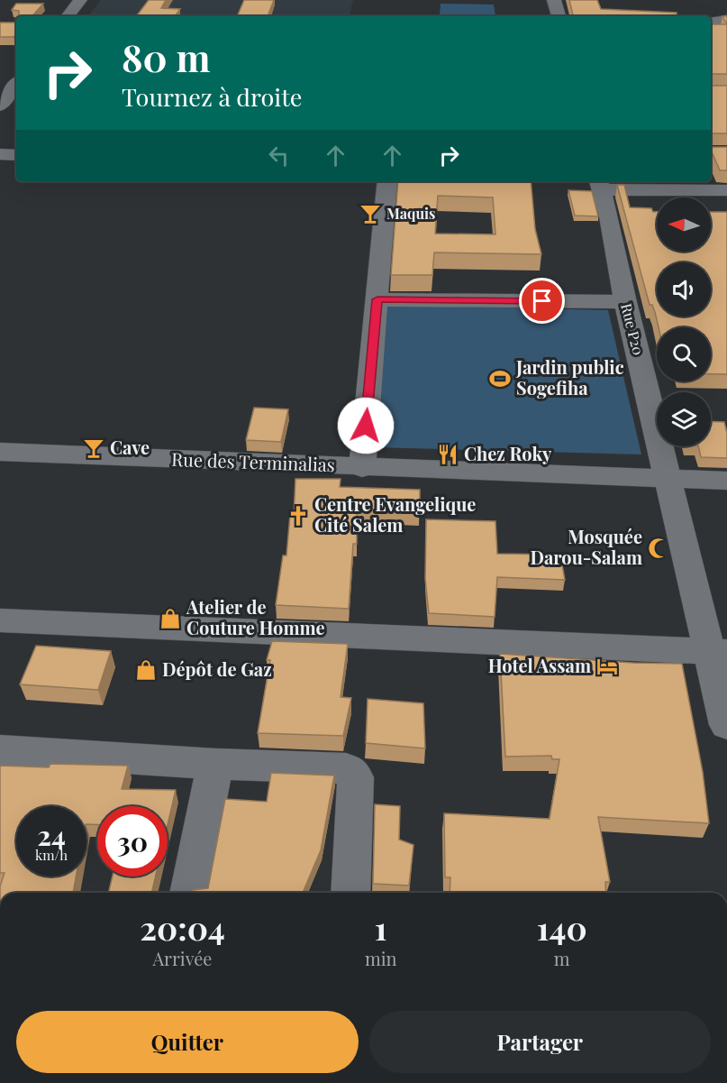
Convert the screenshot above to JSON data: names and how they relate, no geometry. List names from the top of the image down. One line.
{"streets":{"street":["Rue P20","Rue des Terminalias"]},"crossings":[["Rue P20","Rue des Terminalias"]],"places":{"bar":["Maquis","Cave"],"sports":["Jardin public Sogefiha"],"restaurant":["Chez Roky"],"church":["Centre Evangelique Cité Salem"],"mosque":["Mosquée Darou-Salam"],"shop":["Atelier de Couture Homme","Dépôt de Gaz"],"hotel":["Hotel Assam"]},"north":"left","page":{"turn":["80 m","Tournez à droite"],"speed":"24 km/h","limit":"30","eta":["20:04","Arrivée","1","min","140","m"],"buttons":["Quitter","Partager"]}}
